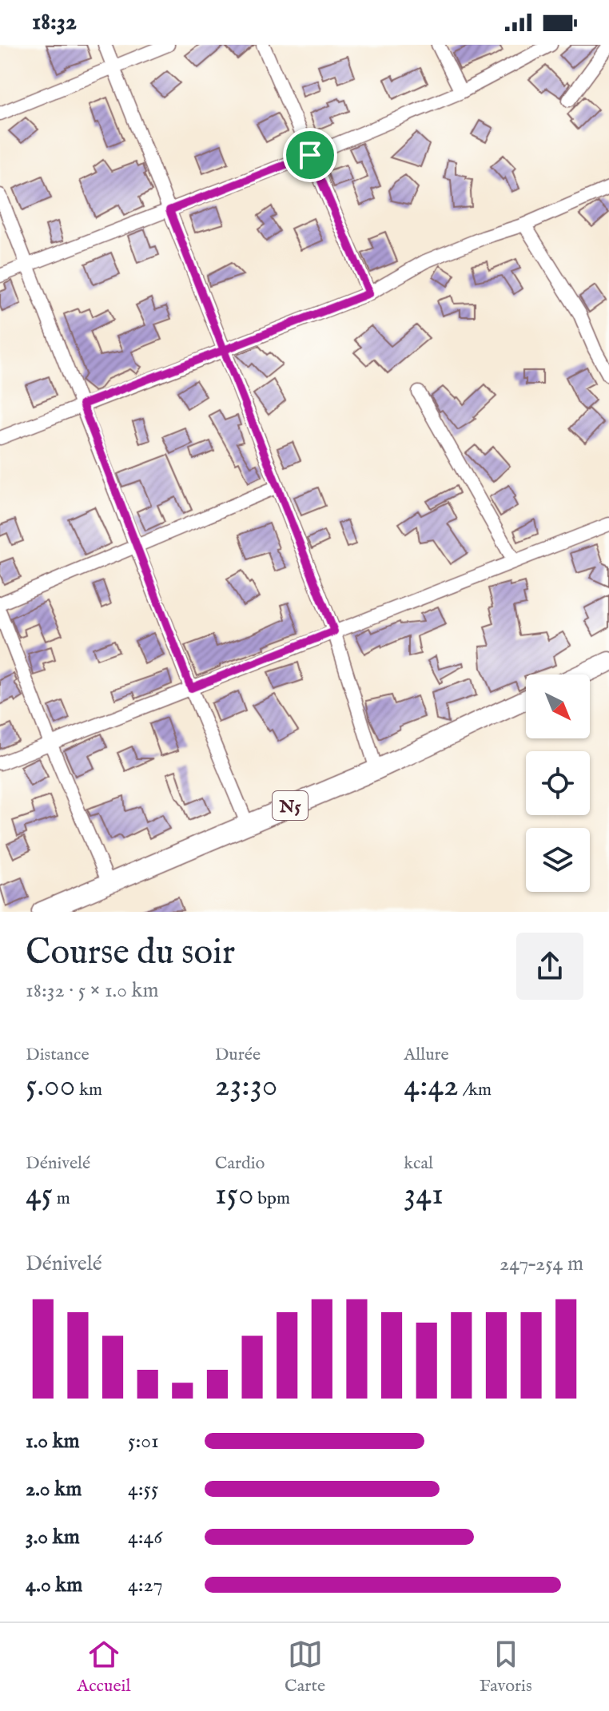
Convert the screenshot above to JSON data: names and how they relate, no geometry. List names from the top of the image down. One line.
{"streets":{"highway":["N5"]},"north":"bottom right","page":{"status":"18:32","heading":["Course du soir","18:32 · 5 × 1.0 km"],"stats":[["Distance","5.00 km"],["Durée","23:30"],["Allure","4:42 /km"],["Dénivelé","45 m"],["Cardio","150 bpm"],["kcal","341"]],"chart":["Dénivelé","247–254 m"],"list":[{"name":"1.0 km","note":"5:01"},{"name":"2.0 km","note":"4:55"},{"name":"3.0 km","note":"4:46"},{"name":"4.0 km","note":"4:27"}],"tabs":["Accueil","Carte","Favoris"]}}
